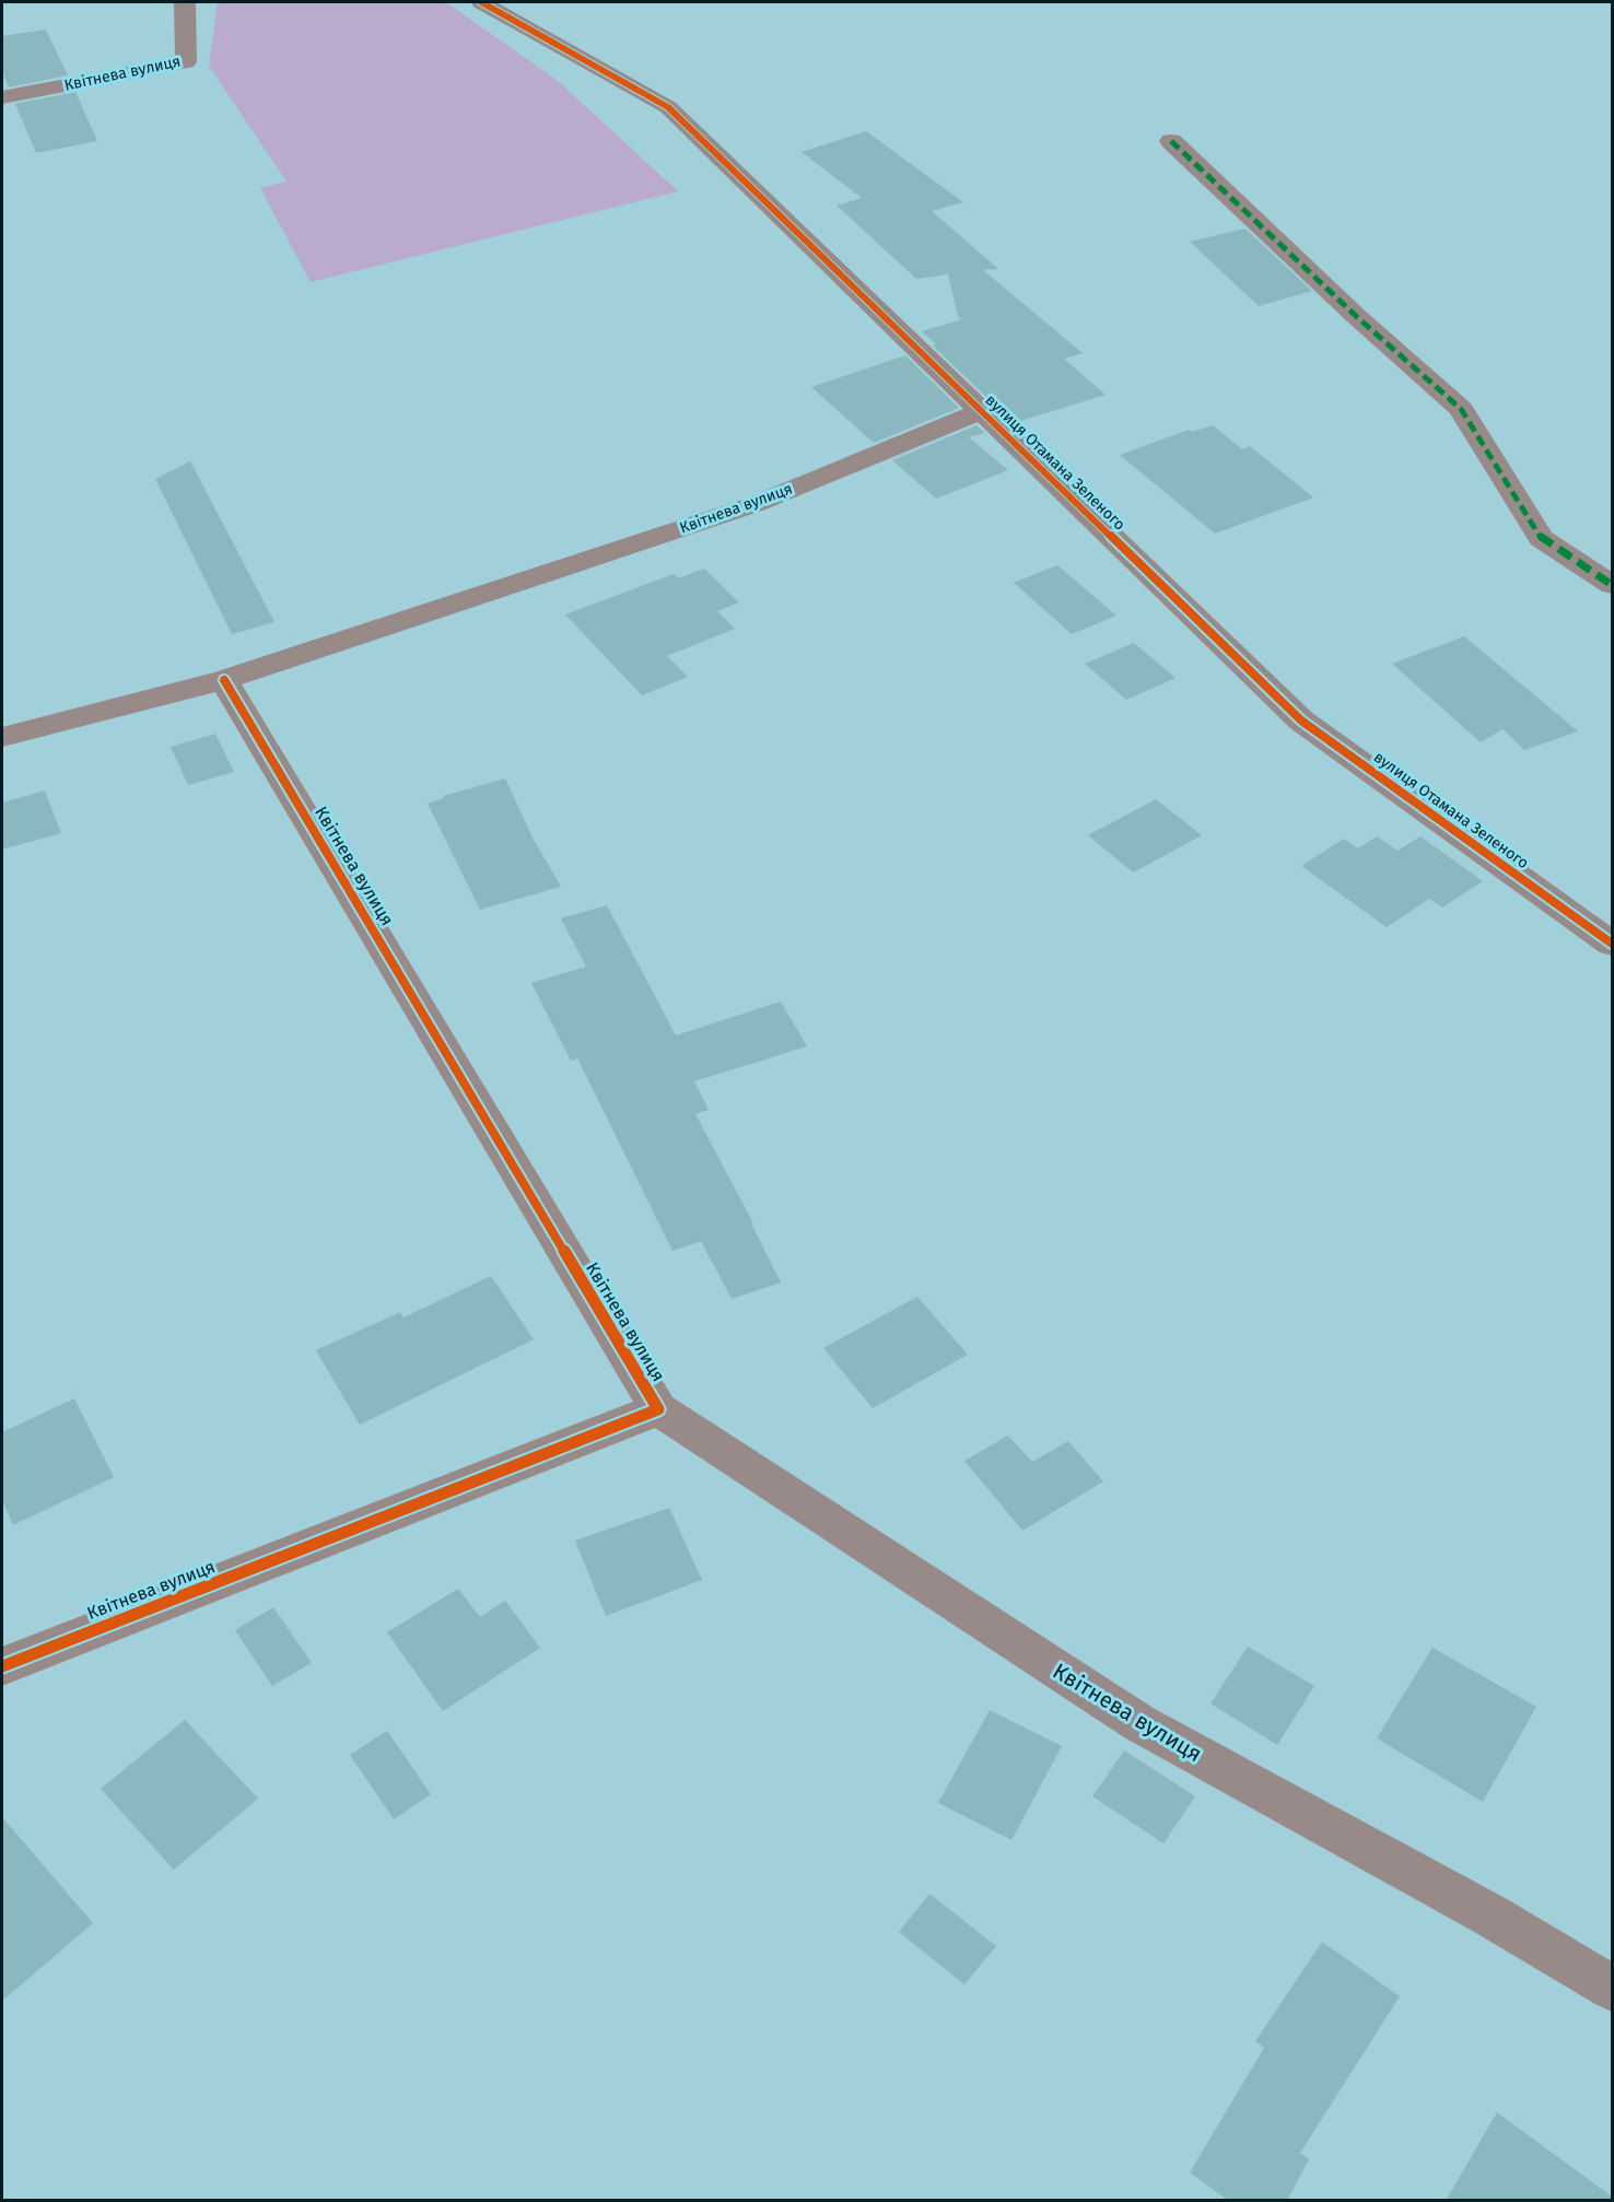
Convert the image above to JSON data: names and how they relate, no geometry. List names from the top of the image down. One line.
{"streets":{"street":["Квітнева вулиця","вулиця Отамана Зеленого"]},"crossings":[["Квітнева вулиця","вулиця Отамана Зеленого"]]}
